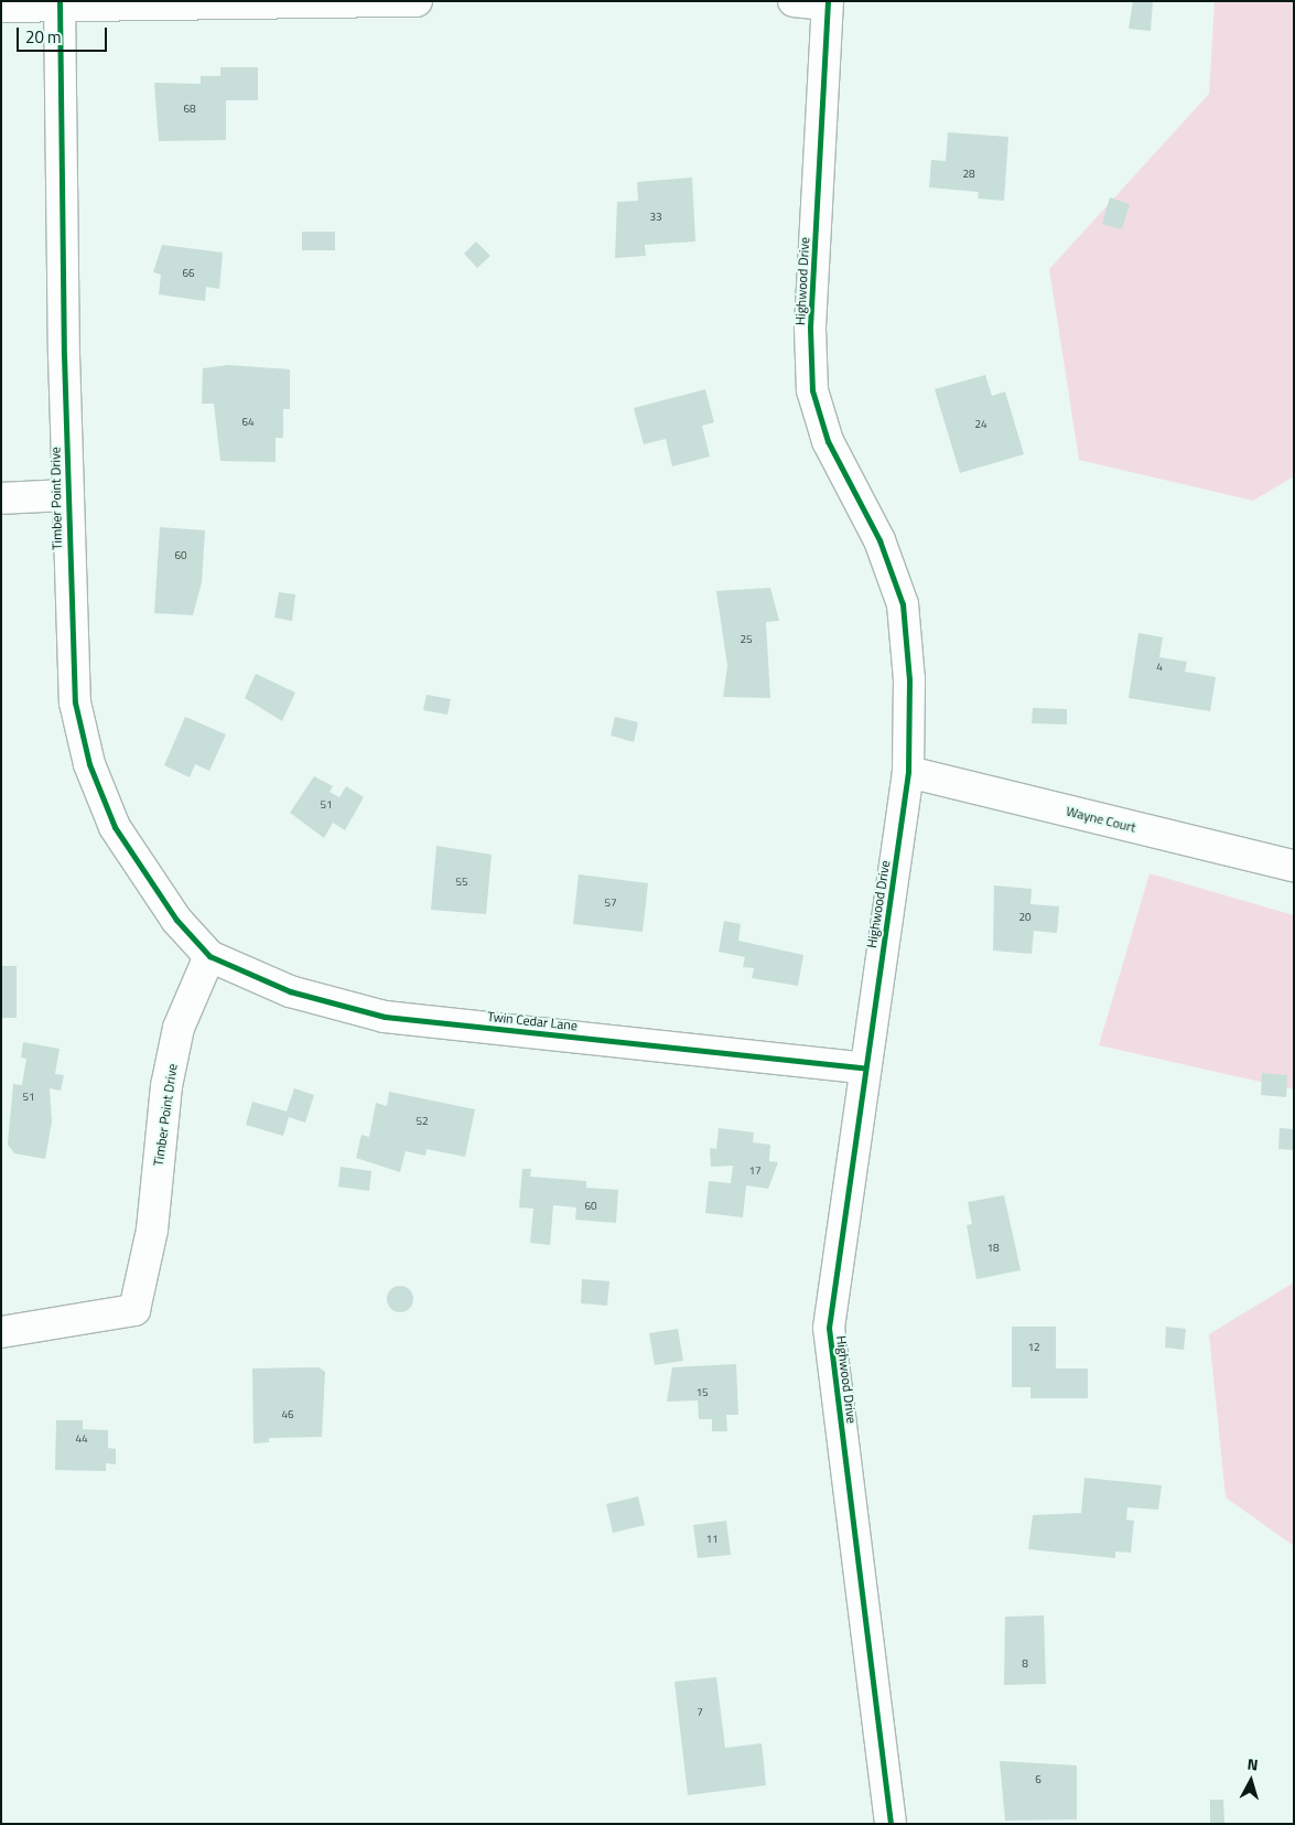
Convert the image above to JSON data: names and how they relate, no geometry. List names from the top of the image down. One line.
{"streets":{"street":["Highwood Drive","Timber Point Drive","Wayne Court","Twin Cedar Lane"]},"crossings":[["Highwood Drive","Wayne Court"],["Highwood Drive","Twin Cedar Lane"],["Timber Point Drive","Twin Cedar Lane"]],"house_numbers":["68","28","33","66","64","24","60","25","4","51","55","57","20","51","52","17","60","18","12","15","46","44","11","8","7","6"],"scale_bar":"20 m","north":"top"}
